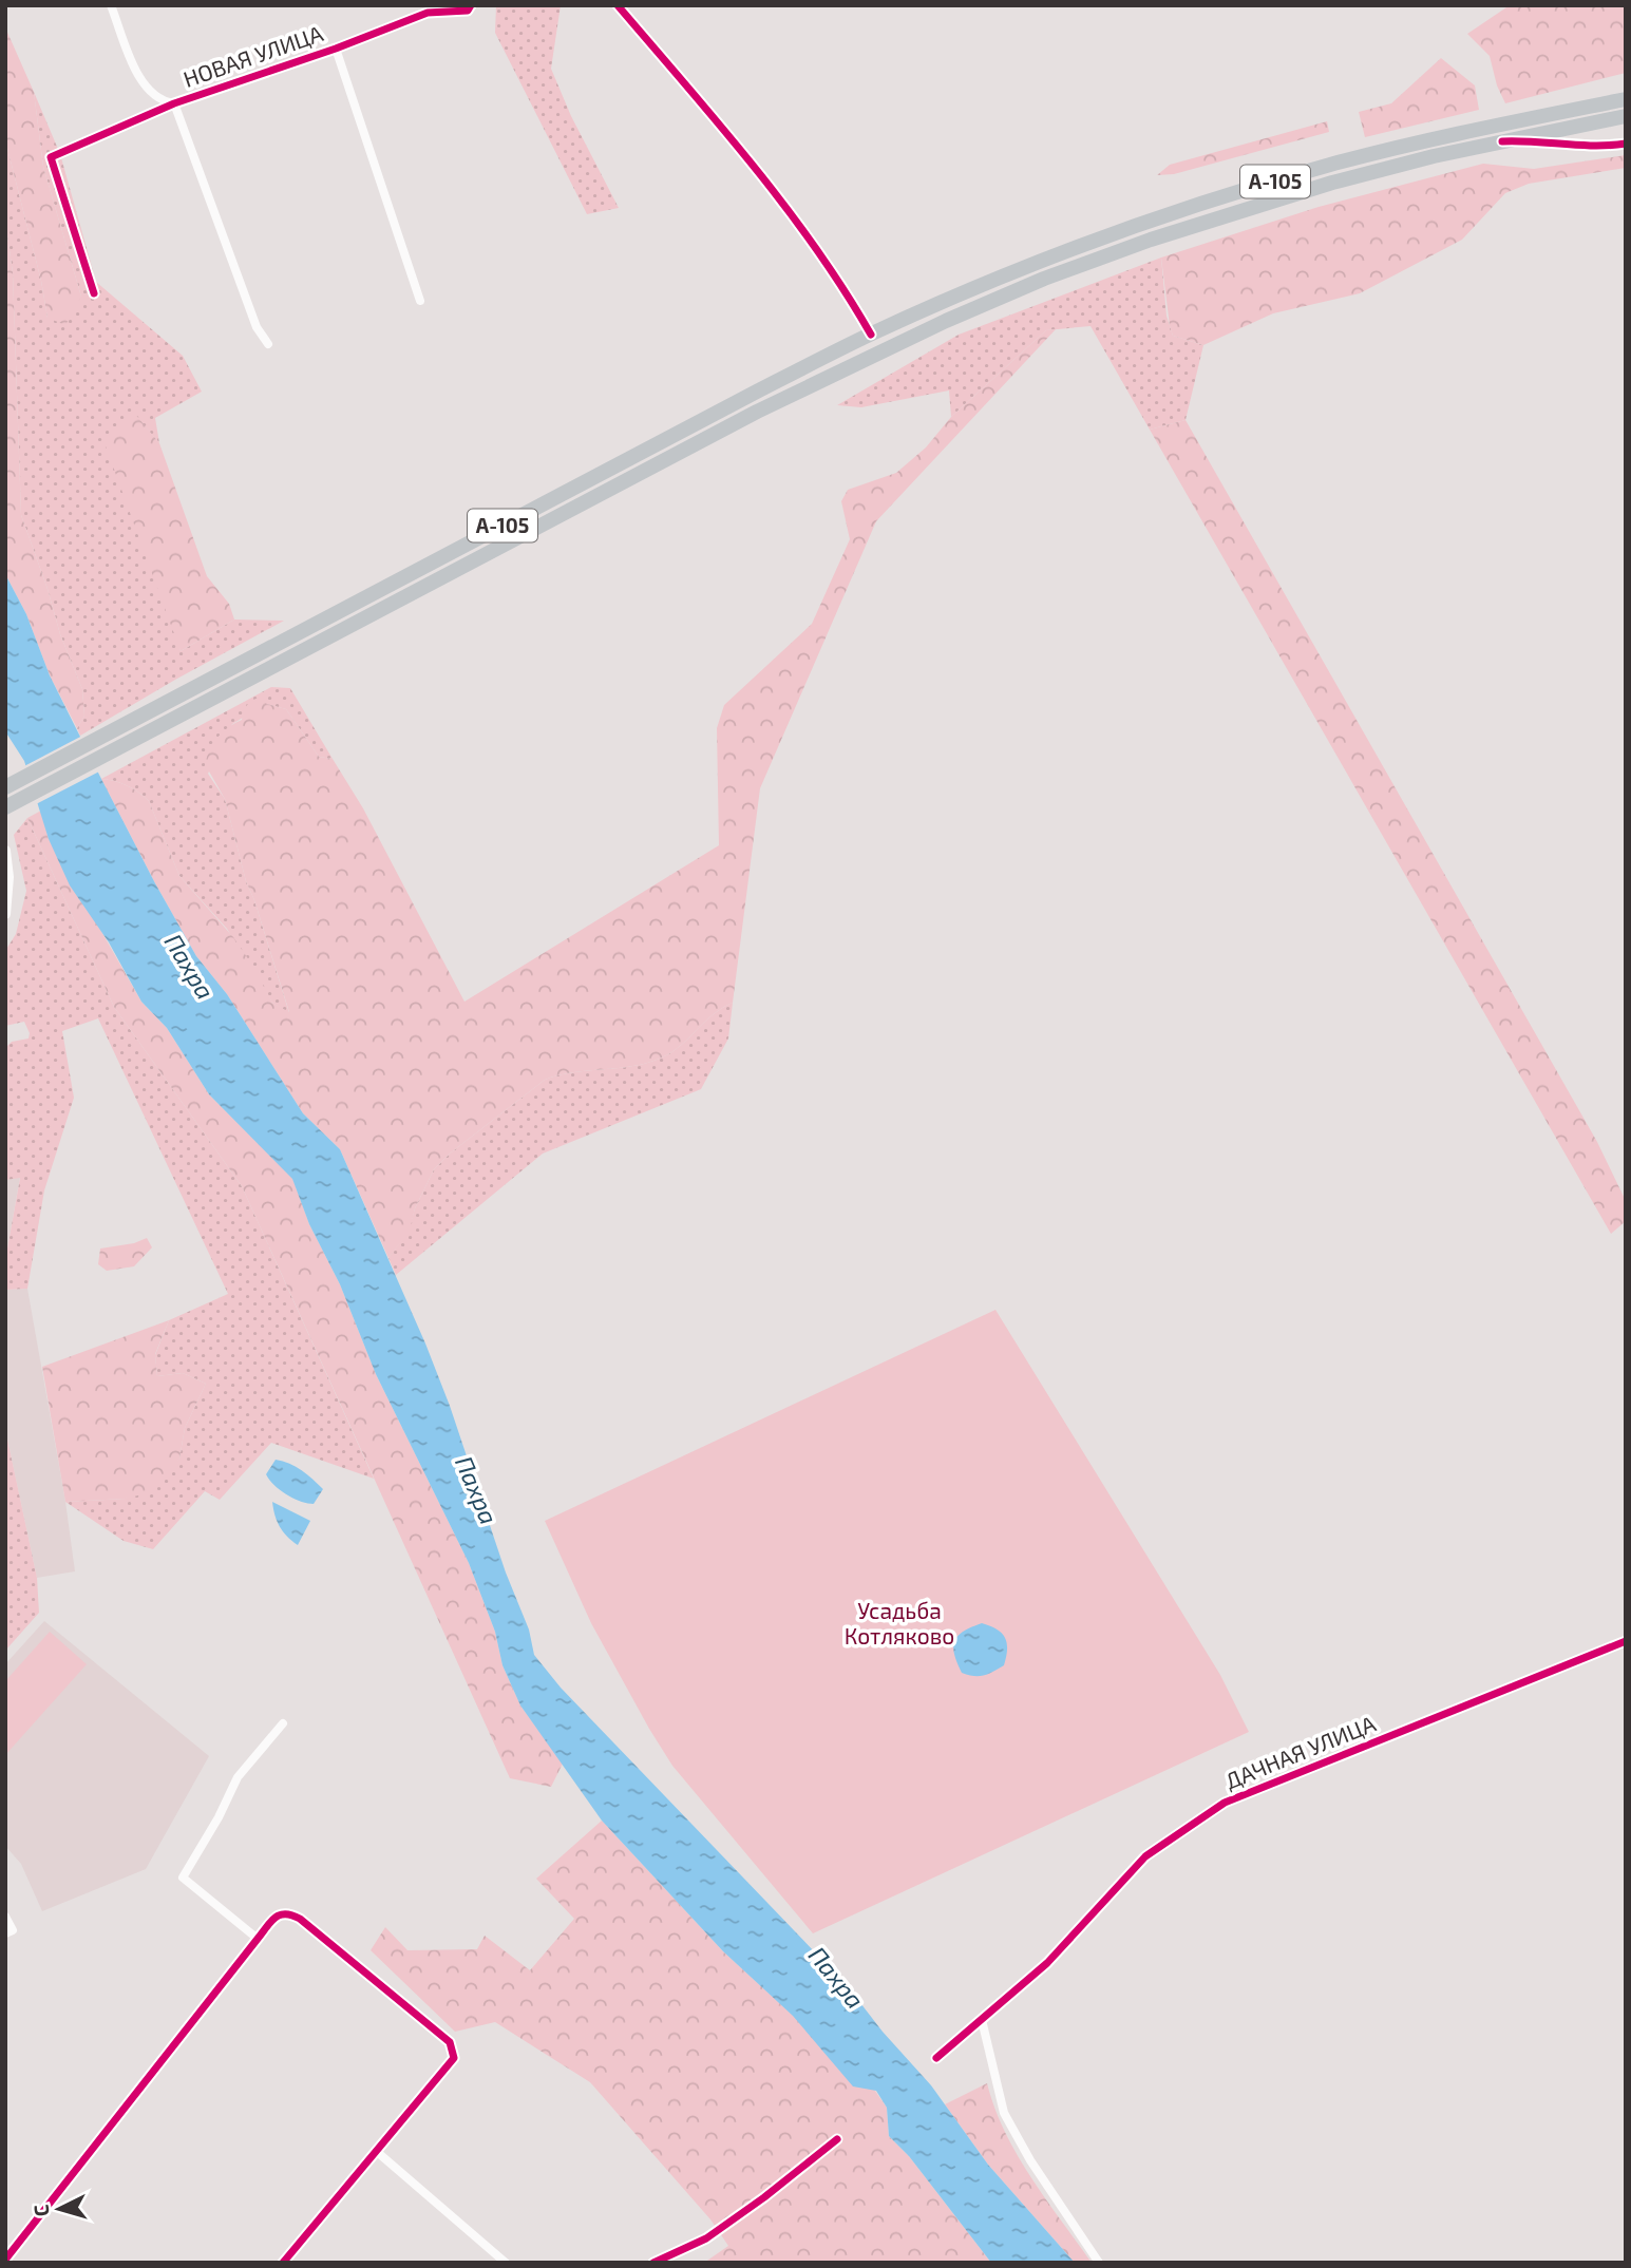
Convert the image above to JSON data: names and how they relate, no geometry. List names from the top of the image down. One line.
{"streets":{"highway":["А-105"],"street":["НОВАЯ УЛИЦА","ДАЧНАЯ УЛИЦА"]},"water":["Пахра"],"parks":["Усадьба Котляково"],"north":"left"}
